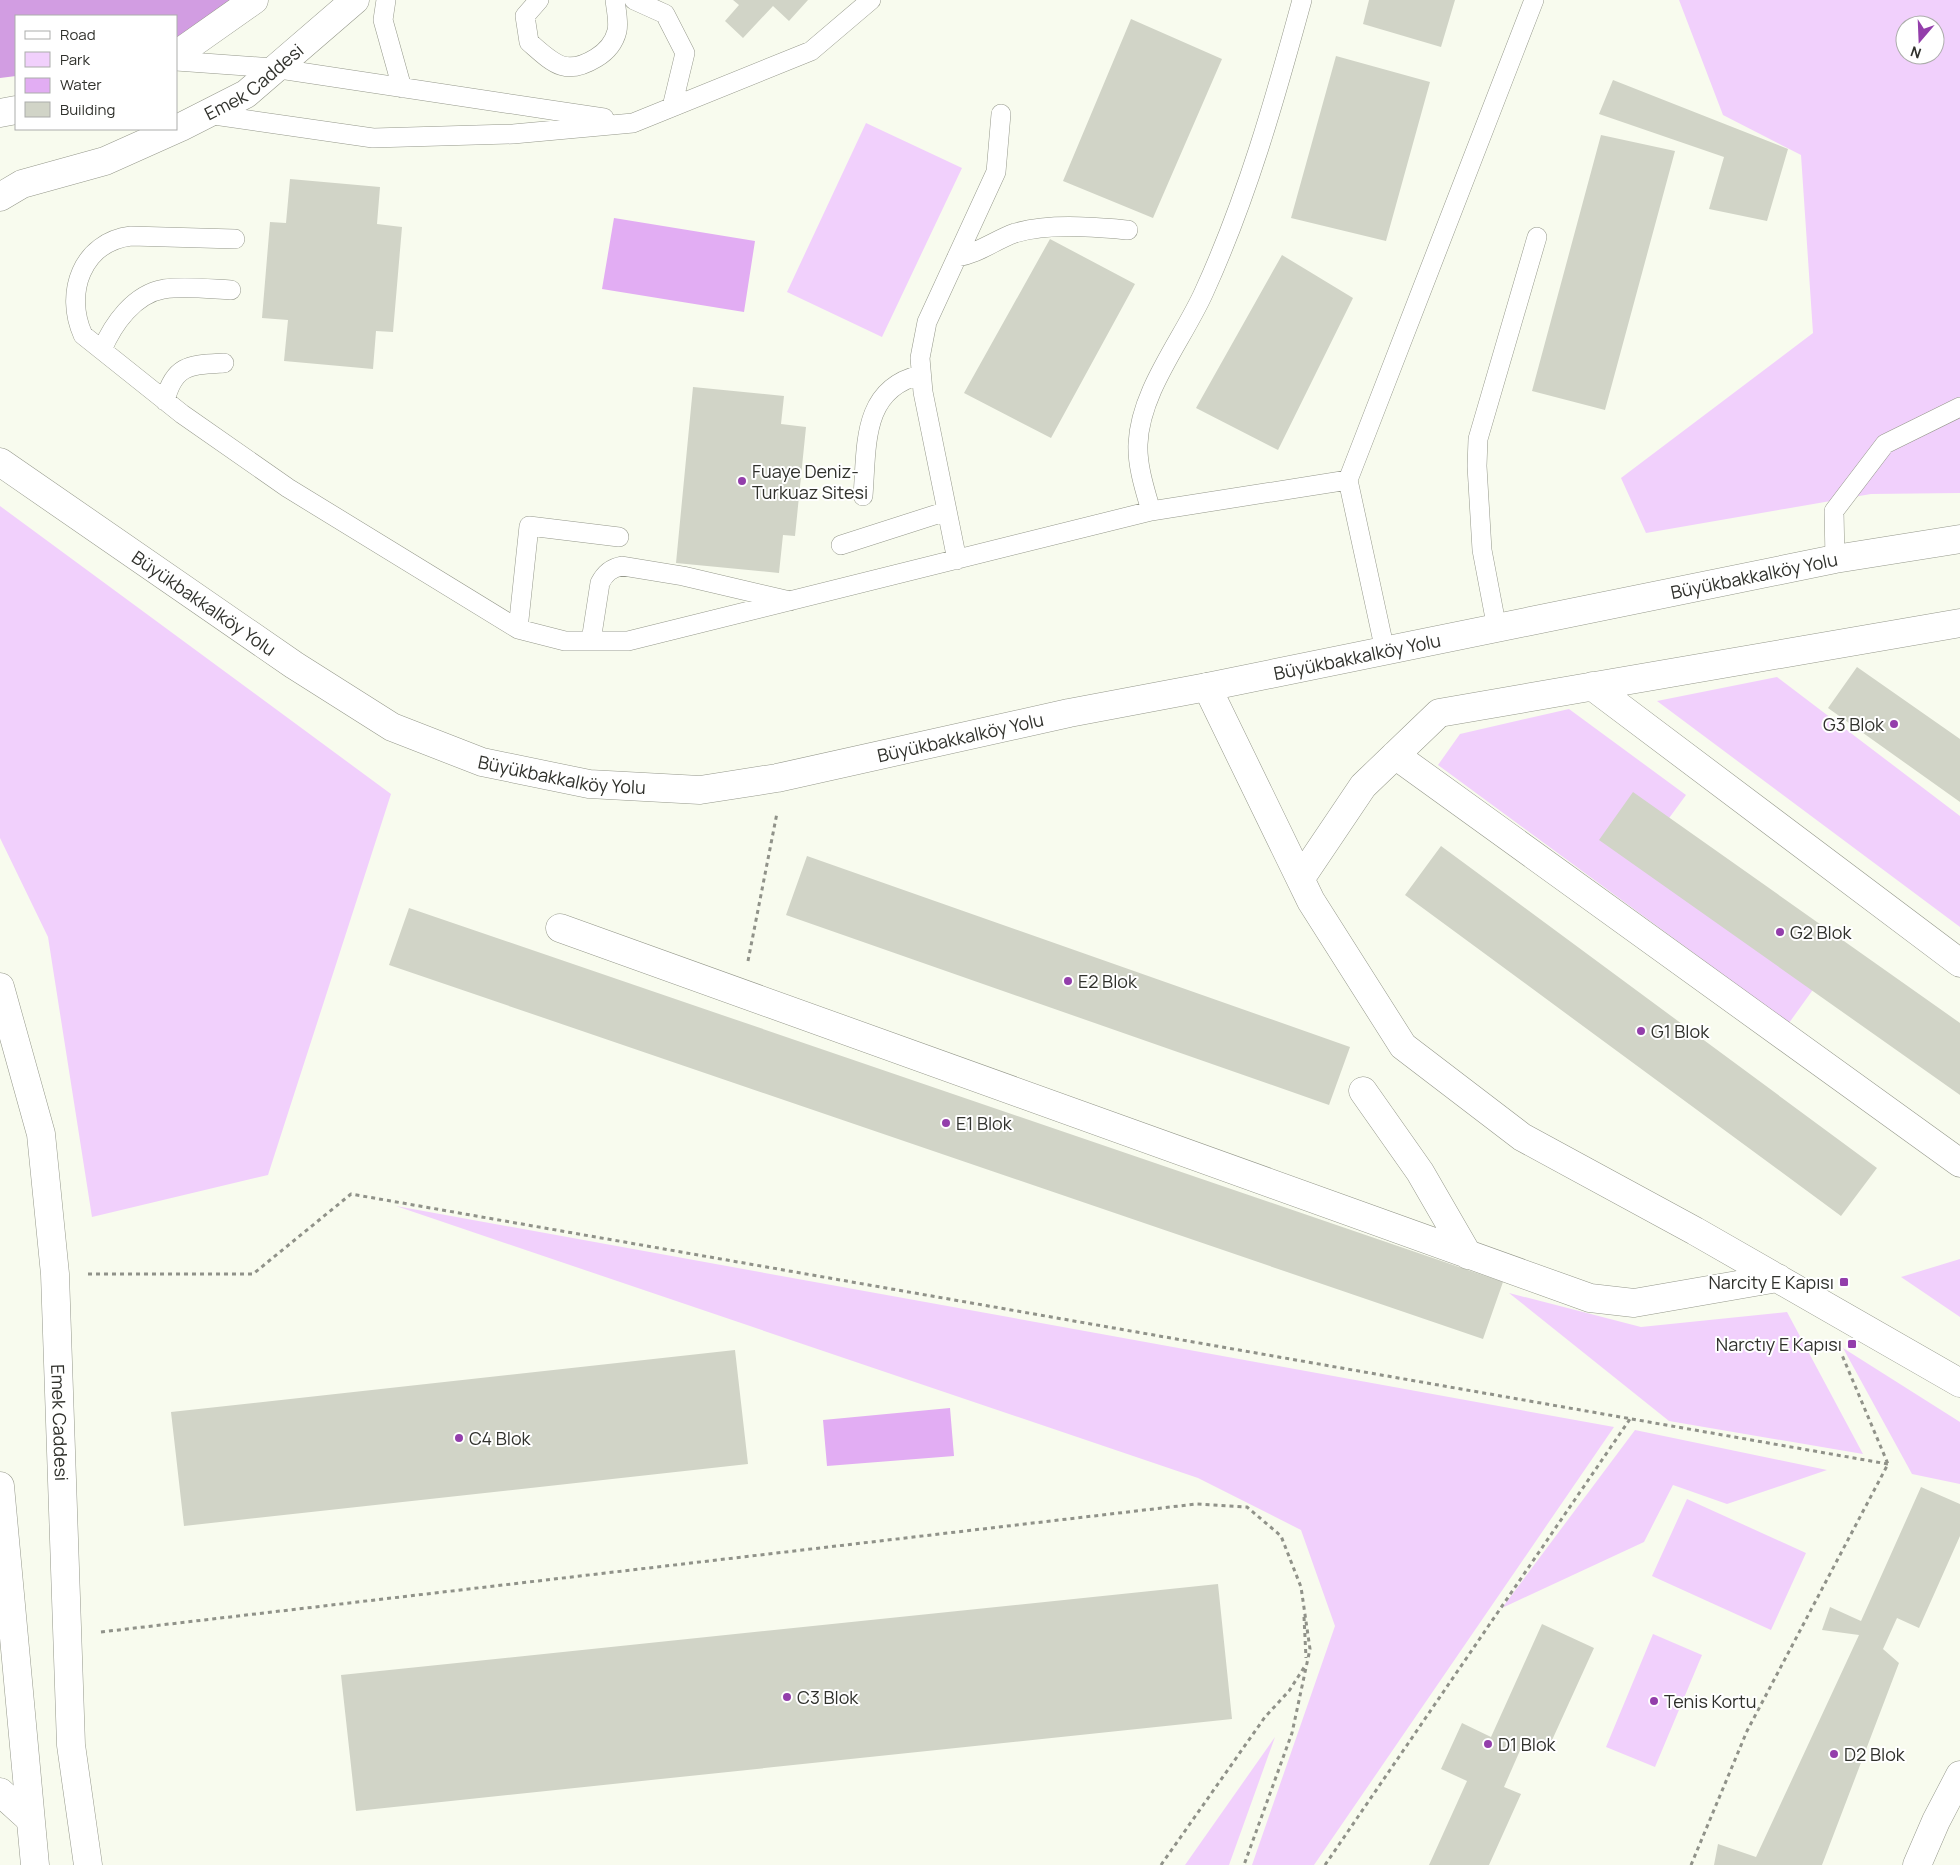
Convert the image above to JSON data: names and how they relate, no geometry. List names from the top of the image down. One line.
{"streets":{"street":["Emek Caddesi","Büyükbakkalköy Yolu"]},"places":{"other":["Fuaye Deniz- Turkuaz Sitesi","G3 Blok","G2 Blok","E2 Blok","G1 Blok","E1 Blok","C4 Blok","C3 Blok","Tenis Kortu","D1 Blok","D2 Blok"],"transit":["Narcity E Kapısı","Narctıy E Kapısı"]},"legend":["Road","Park","Water","Building"],"north":"bottom"}
